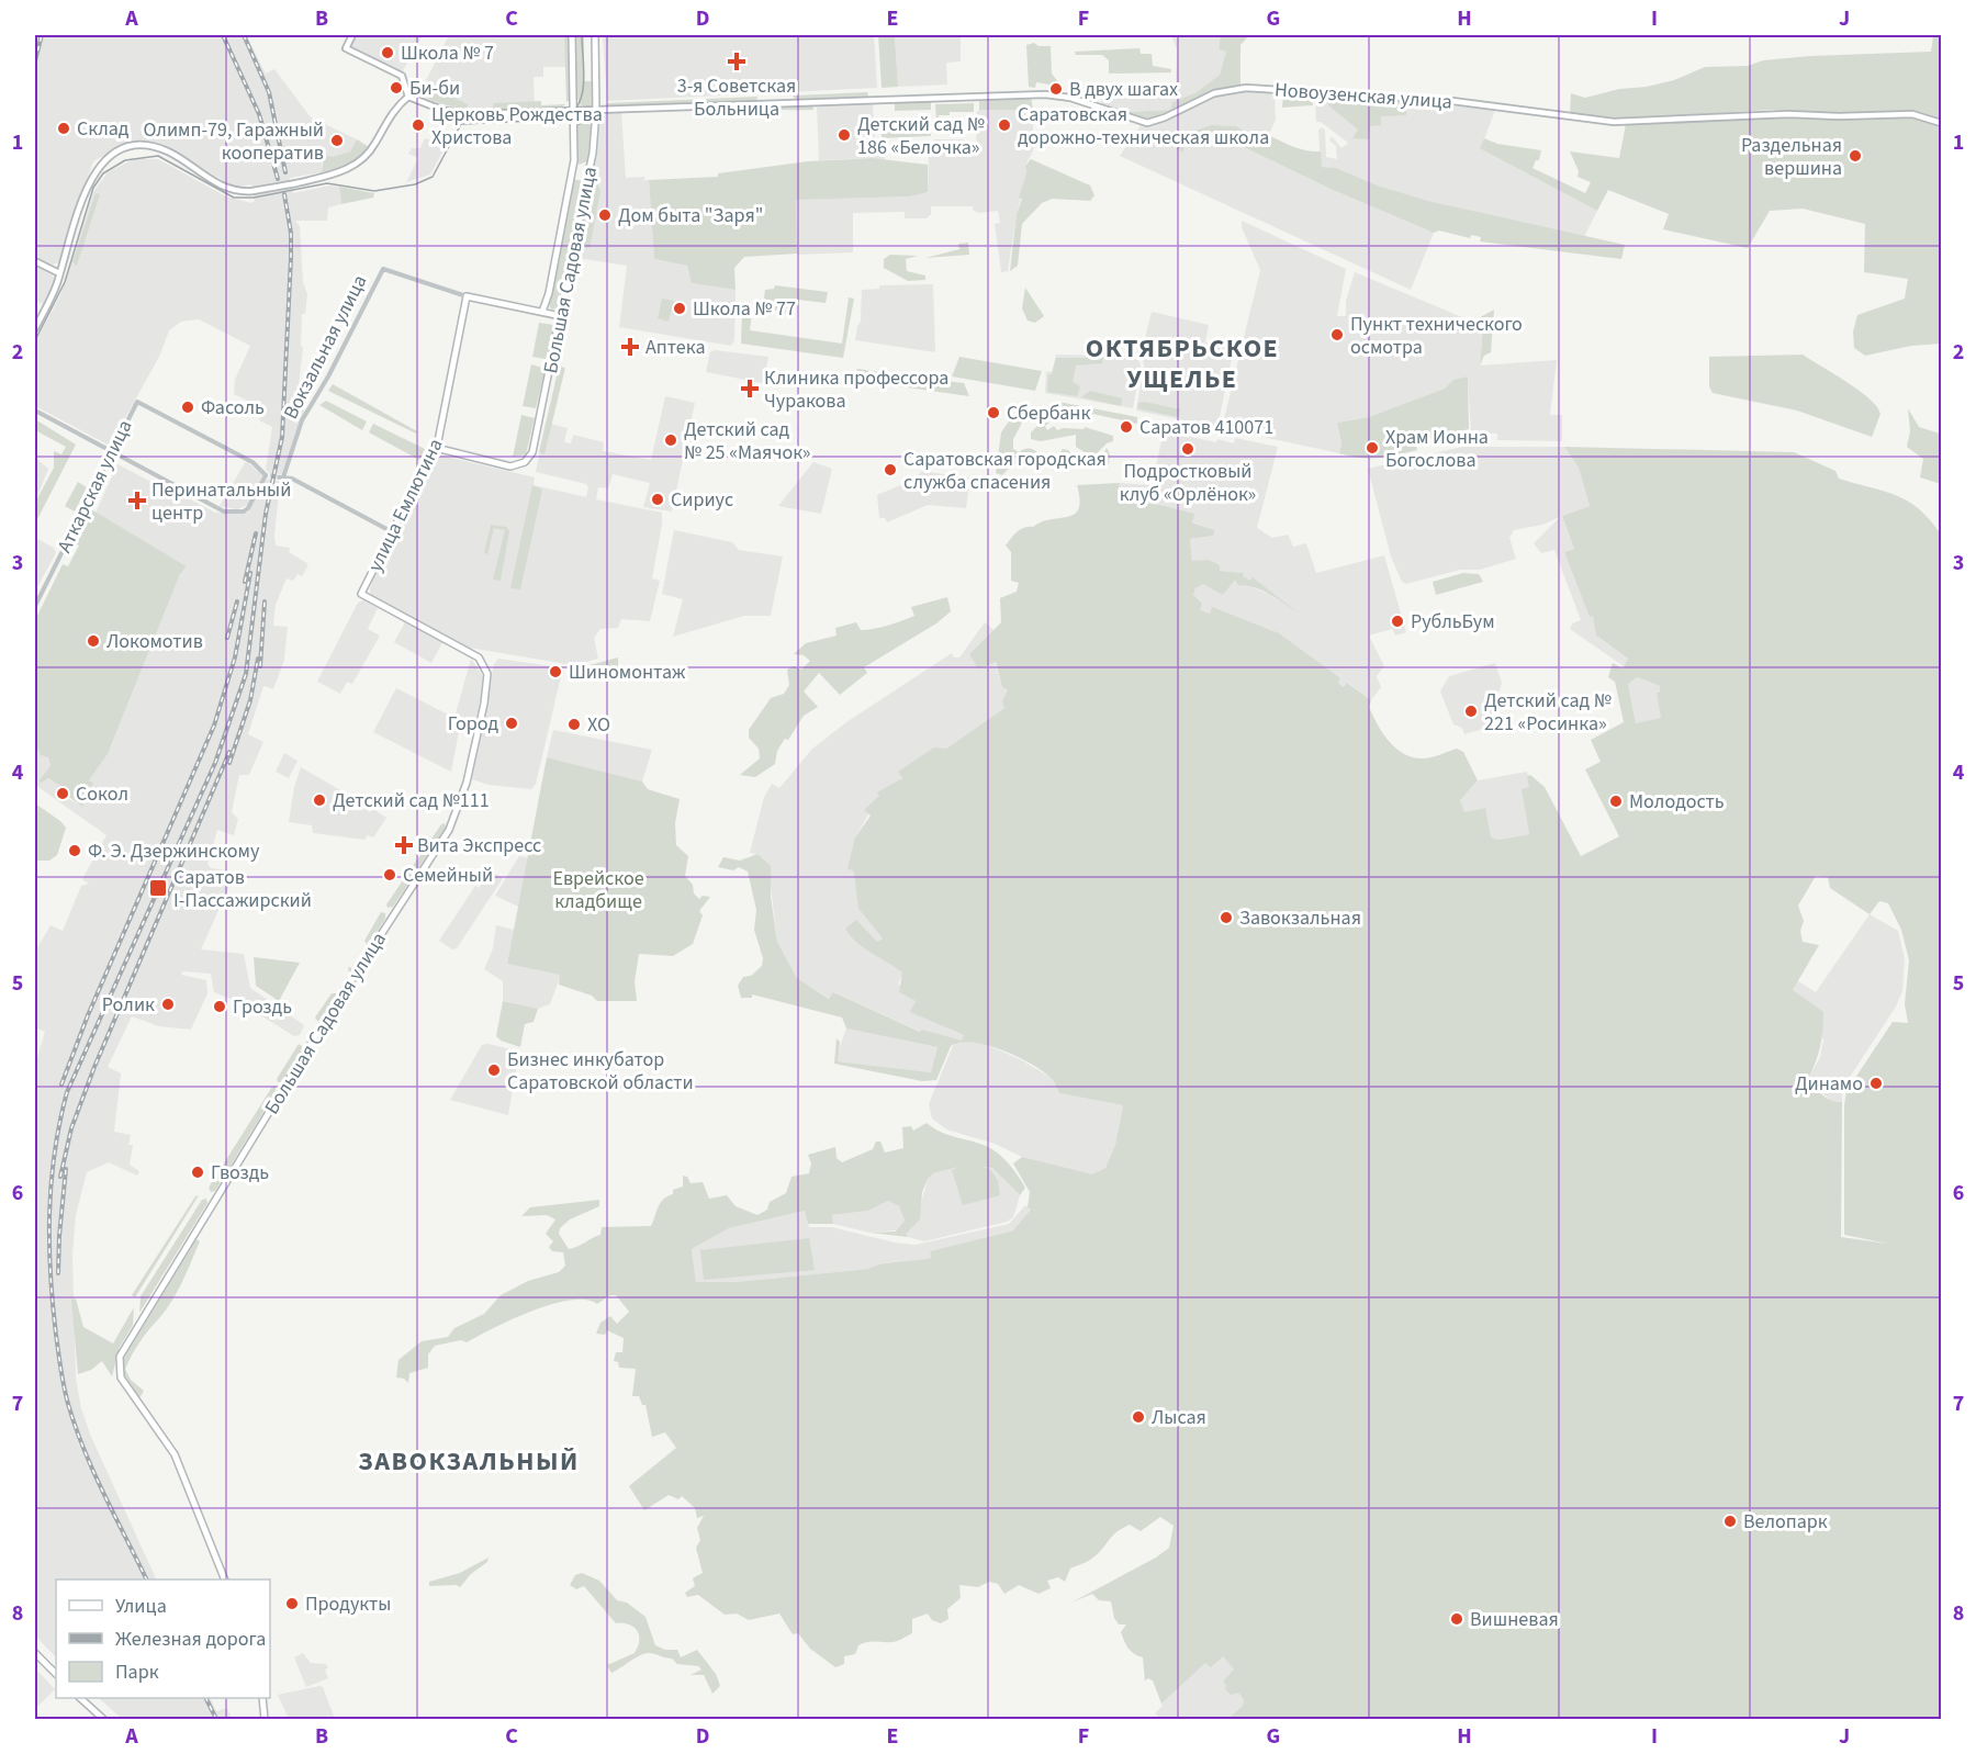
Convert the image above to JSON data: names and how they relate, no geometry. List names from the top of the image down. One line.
{"streets":{"main road":["Новоузенская улица","Большая Садовая улица","улица Емлютина"],"street":["Вокзальная улица","Аткарская улица"]},"crossings":[["Новоузенская улица","Большая Садовая улица"],["Большая Садовая улица","улица Емлютина"],["Вокзальная улица","улица Емлютина"]],"districts":["ОКТЯБРЬСКОЕ УЩЕЛЬЕ","ЗАВОКЗАЛЬНЫЙ"],"parks":["Еврейское кладбище"],"places":{"other":["Школа № 7","Би-би","В двух шагах","Церковь Рождества Христова","Саратовская дорожно-техническая школа","Склад","Детский сад № 186 «Белочка»","Олимп-79, Гаражный кооператив","Раздельная вершина","Дом быта \"Заря\"","Школа № 77","Пункт технического осмотра","Фасоль","Сбербанк","Саратов 410071","Детский сад № 25 «Маячок»","Храм Ионна Богослова","Подростковый клуб «Орлёнок»","Саратовская городская служба спасения","Сириус","РубльБум","Локомотив","Шиномонтаж","Детский сад № 221 «Росинка»","Город","ХО","Сокол","Детский сад №111","Молодость","Ф. Э. Дзержинскому","Семейный","Завокзальная","Ролик","Гроздь","Бизнес инкубатор Саратовской области","Динамо","Гвоздь","Лысая","Велопарк","Продукты","Вишневая"],"health":["3-я Советская Больница","Аптека","Клиника профессора Чуракова","Перинатальный центр","Вита Экспресс"],"transit":["Саратов I-Пассажирский"]},"legend":["Улица","Железная дорога","Парк"],"grid":{"columns":["A","B","C","D","E","F","G","H","I","J"],"rows":["1","2","3","4","5","6","7","8"]}}
